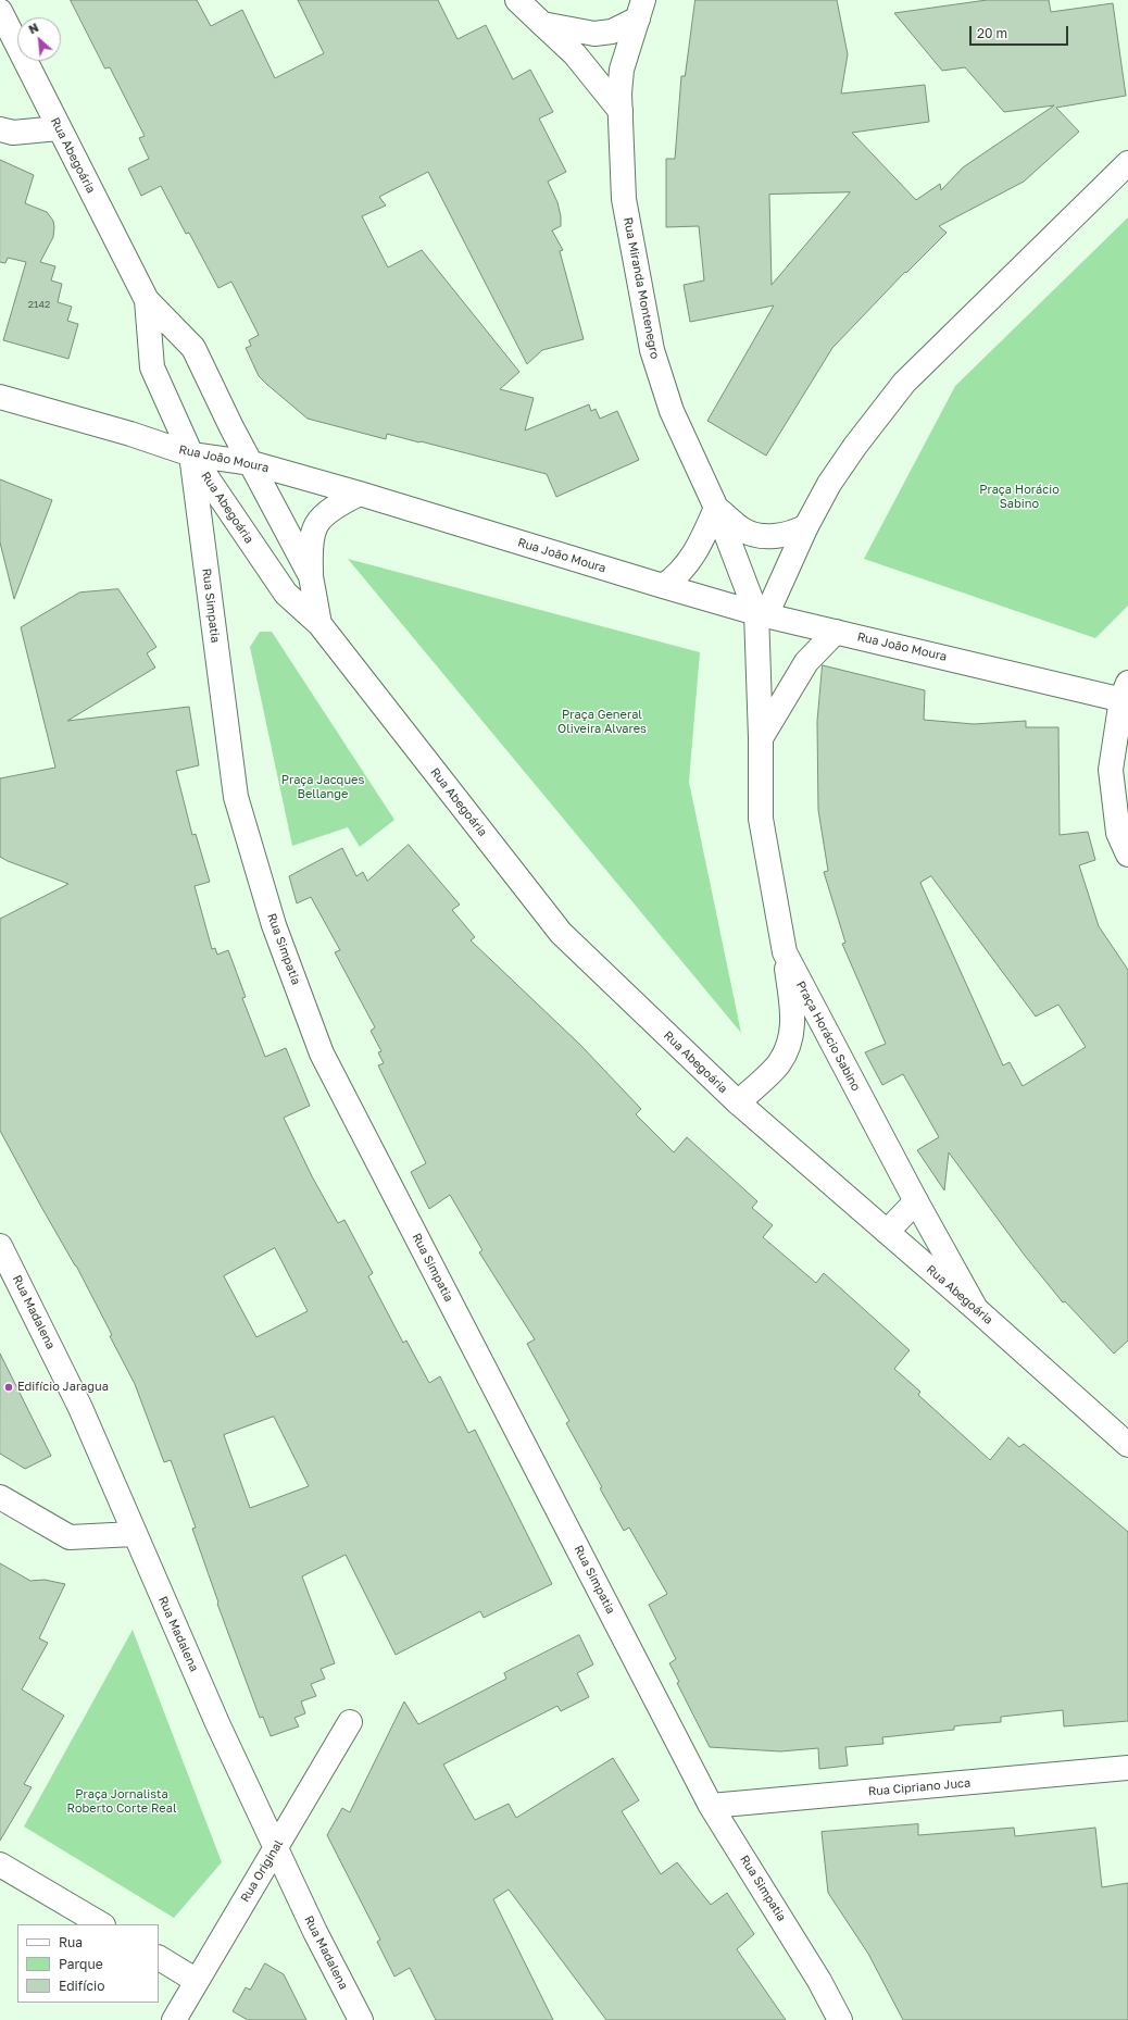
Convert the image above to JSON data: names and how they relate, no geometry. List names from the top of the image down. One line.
{"streets":{"street":["Rua Abegoária","Rua Miranda Montenegro","Rua João Moura","Rua Simpatia","Praça Horácio Sabino","Rua Madalena","Rua Cipriano Juca","Rua Original"]},"crossings":[["Rua Abegoária","Rua João Moura"],["Rua Abegoária","Rua Simpatia"],["Rua Abegoária","Praça Horácio Sabino"],["Rua Miranda Montenegro","Rua João Moura"],["Rua Miranda Montenegro","Praça Horácio Sabino"],["Rua João Moura","Rua Simpatia"],["Rua João Moura","Praça Horácio Sabino"],["Rua Simpatia","Rua Cipriano Juca"],["Rua Madalena","Rua Original"]],"parks":["Praça Horácio Sabino","Praça General Oliveira Alvares","Praça Jacques Bellange","Praça Jornalista Roberto Corte Real"],"places":["Edifício Jaragua"],"house_numbers":["2142"],"legend":["Rua","Parque","Edifício"],"scale_bar":"20 m","north":"top left"}
